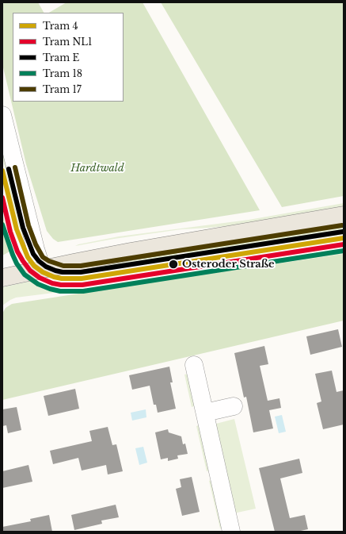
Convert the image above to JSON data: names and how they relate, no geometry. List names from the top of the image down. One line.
{"parks":["Hardtwald"],"places":["Osteroder Straße"],"lines":["tram line 17","tram line E","tram line 4","tram line NL1","tram line 18"],"legend":["Tram 4","Tram NL1","Tram E","Tram 18","Tram 17"]}
